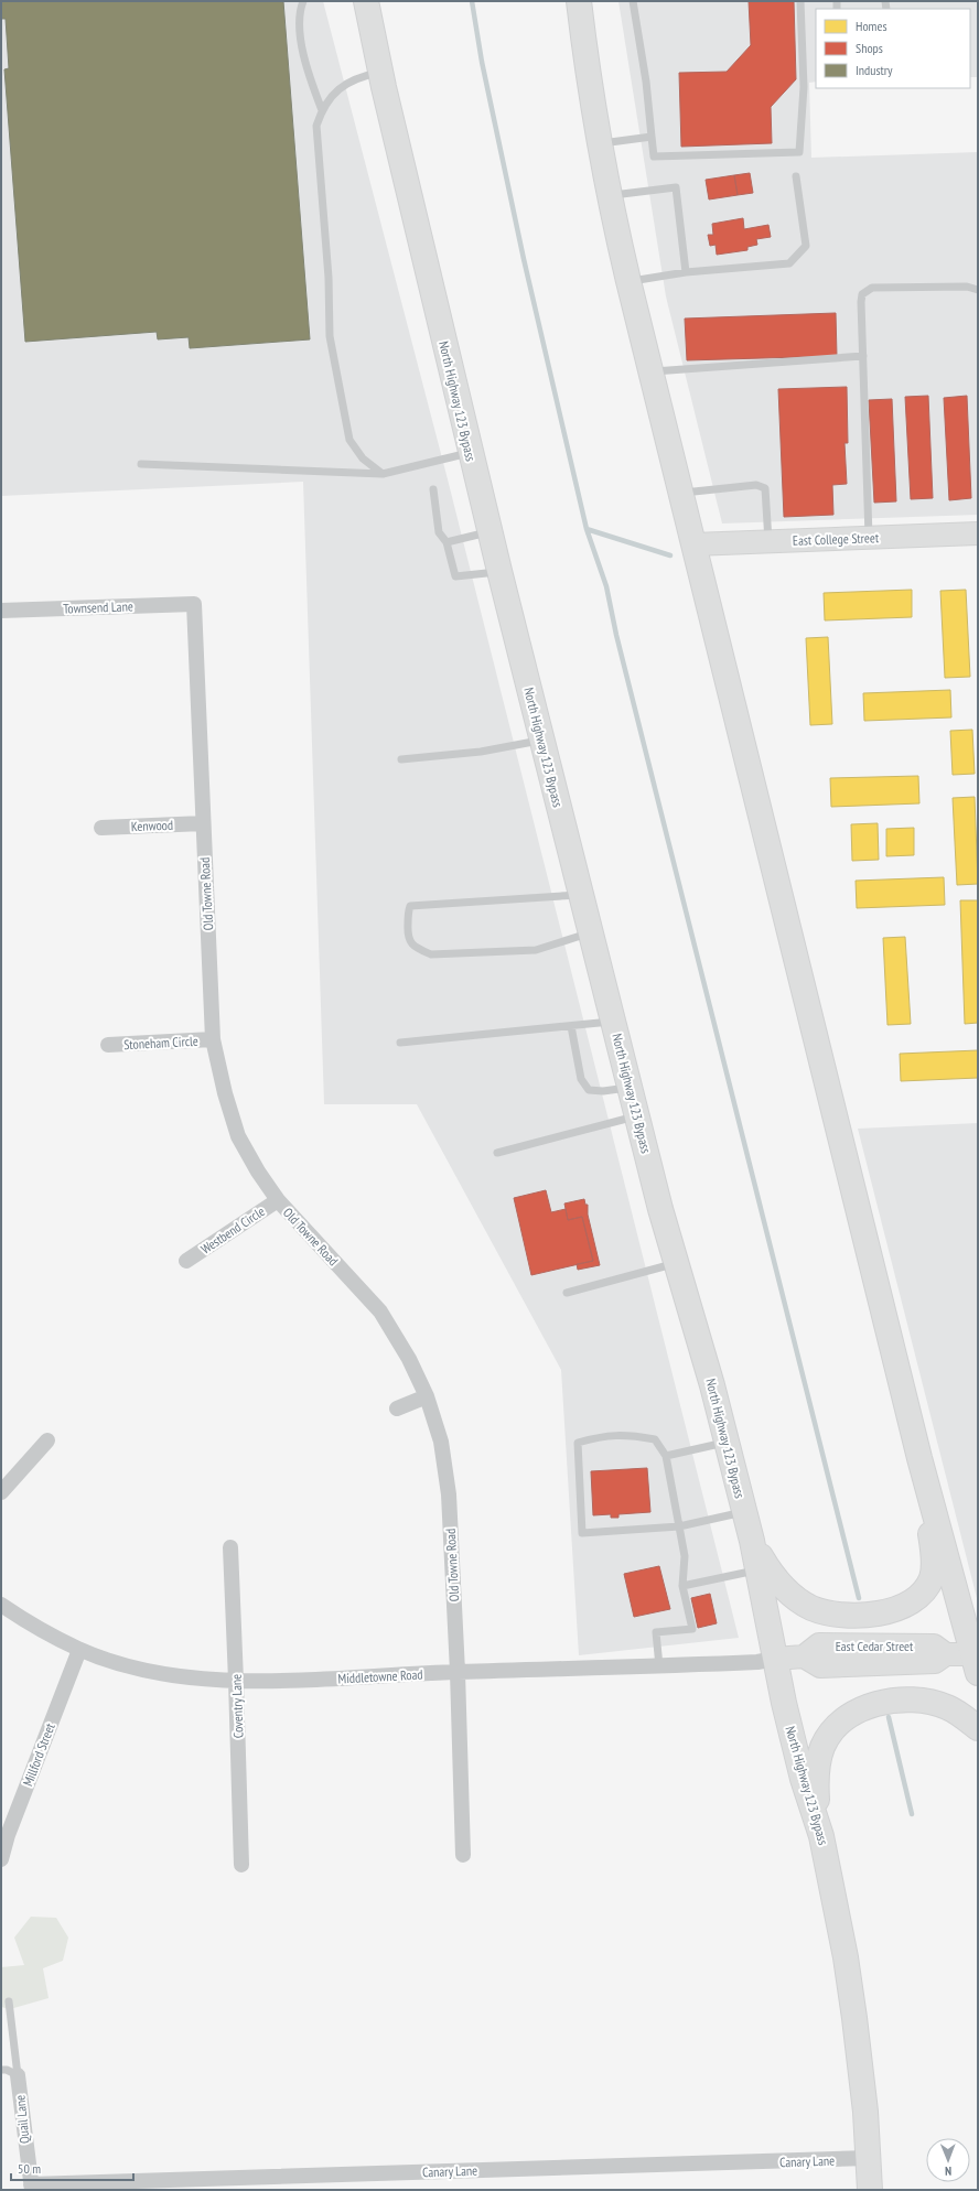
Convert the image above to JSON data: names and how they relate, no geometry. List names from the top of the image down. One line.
{"streets":{"main road":["North Highway 123 Bypass"],"street":["East College Street","Townsend Lane","Kenwood","Old Towne Road","Stoneham Circle","Westbend Circle","East Cedar Street","Middletowne Road","Coventry Lane","Millford Street","Quail Lane","Canary Lane"]},"crossings":[["North Highway 123 Bypass","East Cedar Street"],["North Highway 123 Bypass","Middletowne Road"],["North Highway 123 Bypass","Canary Lane"],["Townsend Lane","Old Towne Road"],["Kenwood","Old Towne Road"],["Old Towne Road","Stoneham Circle"],["Old Towne Road","Westbend Circle"],["Old Towne Road","Middletowne Road"],["East Cedar Street","Middletowne Road"],["Middletowne Road","Coventry Lane"],["Middletowne Road","Millford Street"],["Quail Lane","Canary Lane"]],"legend":["Homes","Shops","Industry"],"scale_bar":"50 m","north":"bottom"}
